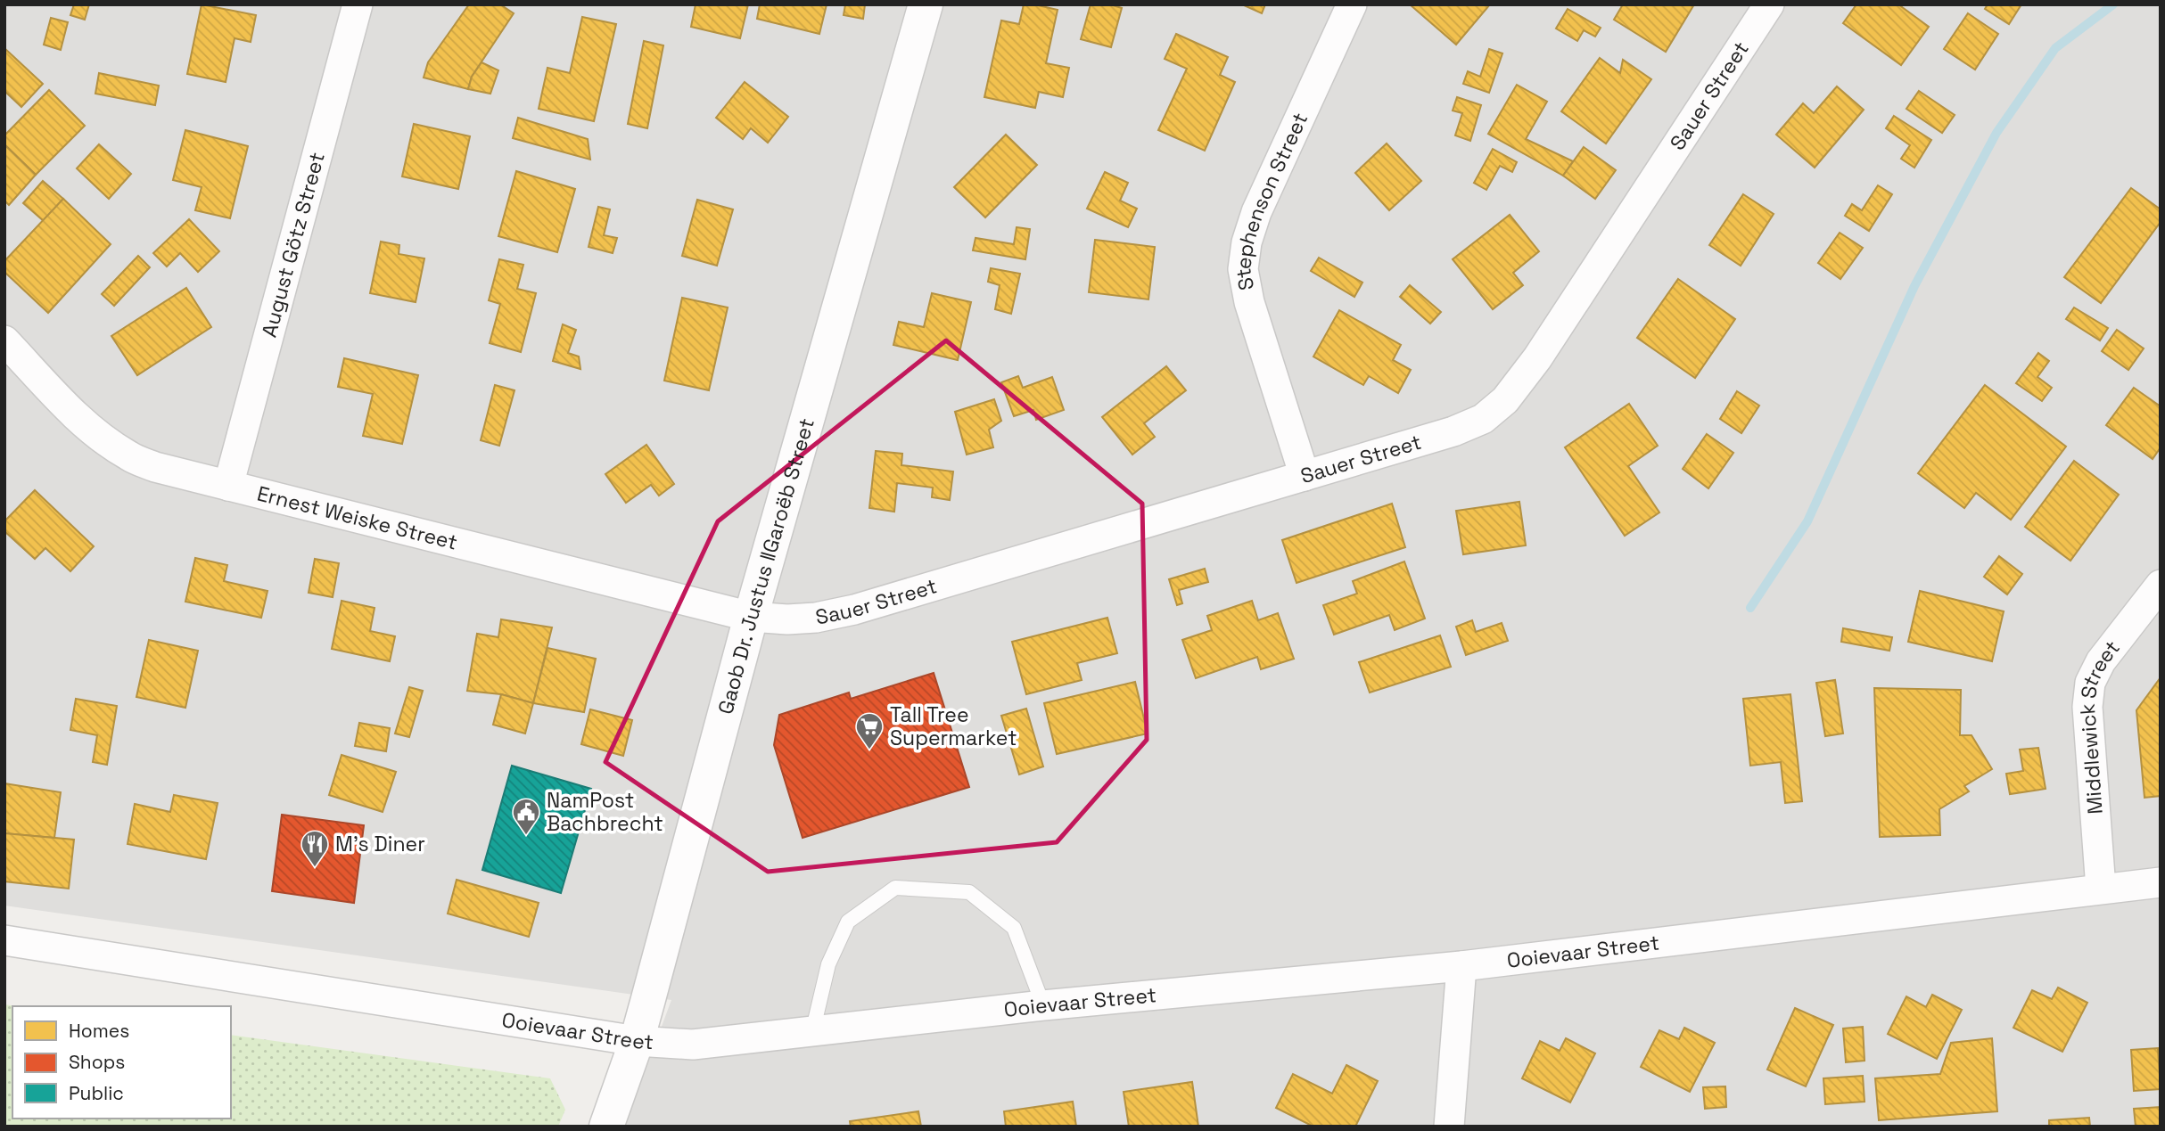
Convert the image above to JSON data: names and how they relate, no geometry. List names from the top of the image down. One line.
{"streets":{"street":["Sauer Street","Stephenson Street","August Götz Street","Ernest Weiske Street","Gaob Dr. Justus ǁGaroëb Street","Middlewick Street","Ooievaar Street"]},"crossings":[["Sauer Street","Stephenson Street"],["Sauer Street","Ernest Weiske Street"],["Sauer Street","Gaob Dr. Justus ǁGaroëb Street"],["August Götz Street","Ernest Weiske Street"],["Ernest Weiske Street","Gaob Dr. Justus ǁGaroëb Street"],["Gaob Dr. Justus ǁGaroëb Street","Ooievaar Street"],["Middlewick Street","Ooievaar Street"]],"places":{"supermarket":["Tall Tree Supermarket"],"public building":["NamPost Bachbrecht"],"restaurant":["M's Diner"]},"legend":["Homes","Shops","Public"]}
